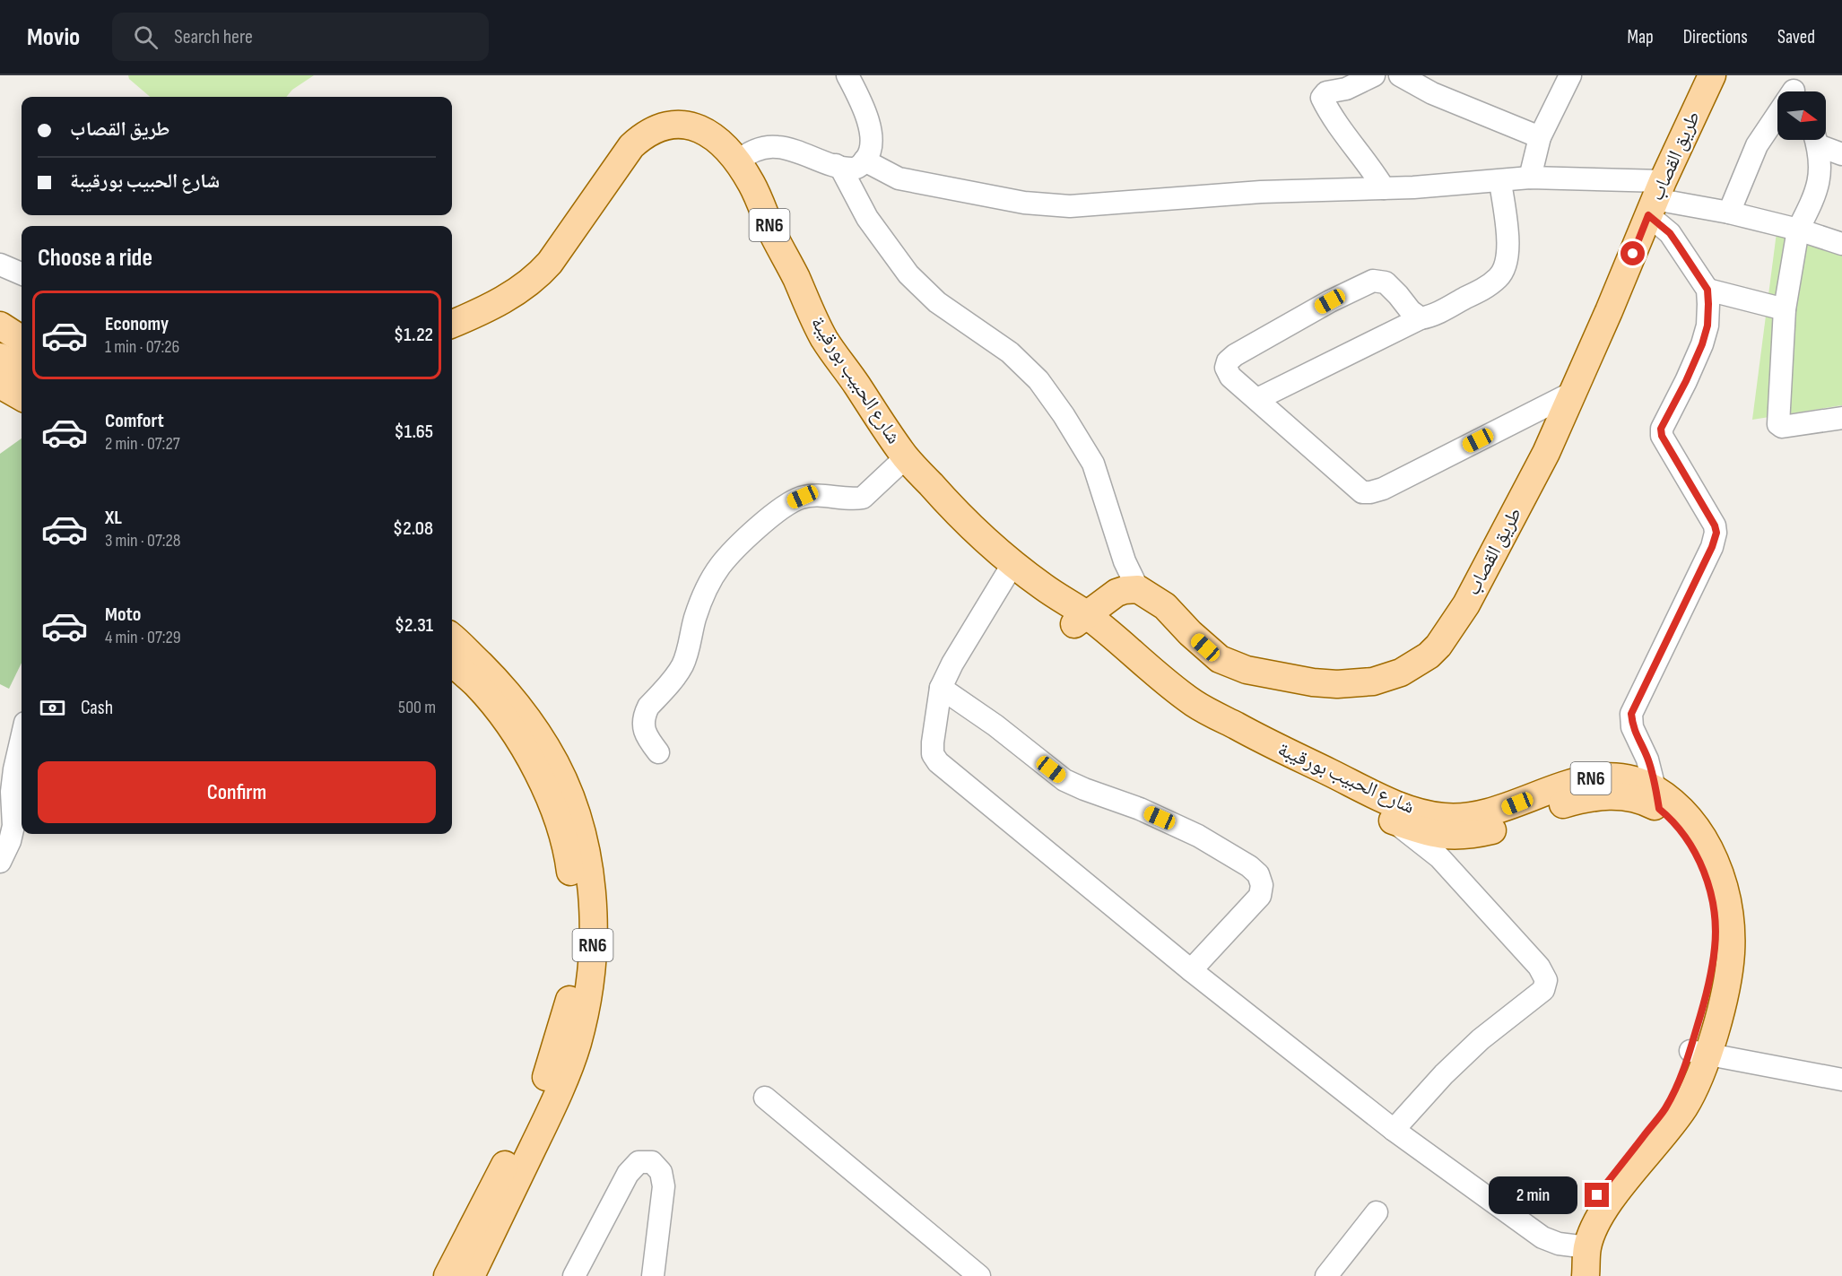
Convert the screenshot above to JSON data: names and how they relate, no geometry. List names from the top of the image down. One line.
{"streets":{"main road":["طريق القصاب","RN6","شارع الحبيب بورقيبة"]},"north":"right","page":{"header":"Movio","search":"Search here","nav":["Map","Directions","Saved"],"banner":["طريق القصاب","شارع الحبيب بورقيبة"],"heading":"Choose a ride","list":[{"name":"Economy","note":"1 min · 07:26","value":"$1.22"},{"name":"Comfort","note":"2 min · 07:27","value":"$1.65"},{"name":"XL","note":"3 min · 07:28","value":"$2.08"},{"name":"Moto","note":"4 min · 07:29","value":"$2.31"}],"pay":["Cash","500 m"],"buttons":"Confirm","bubble":"2 min"}}
